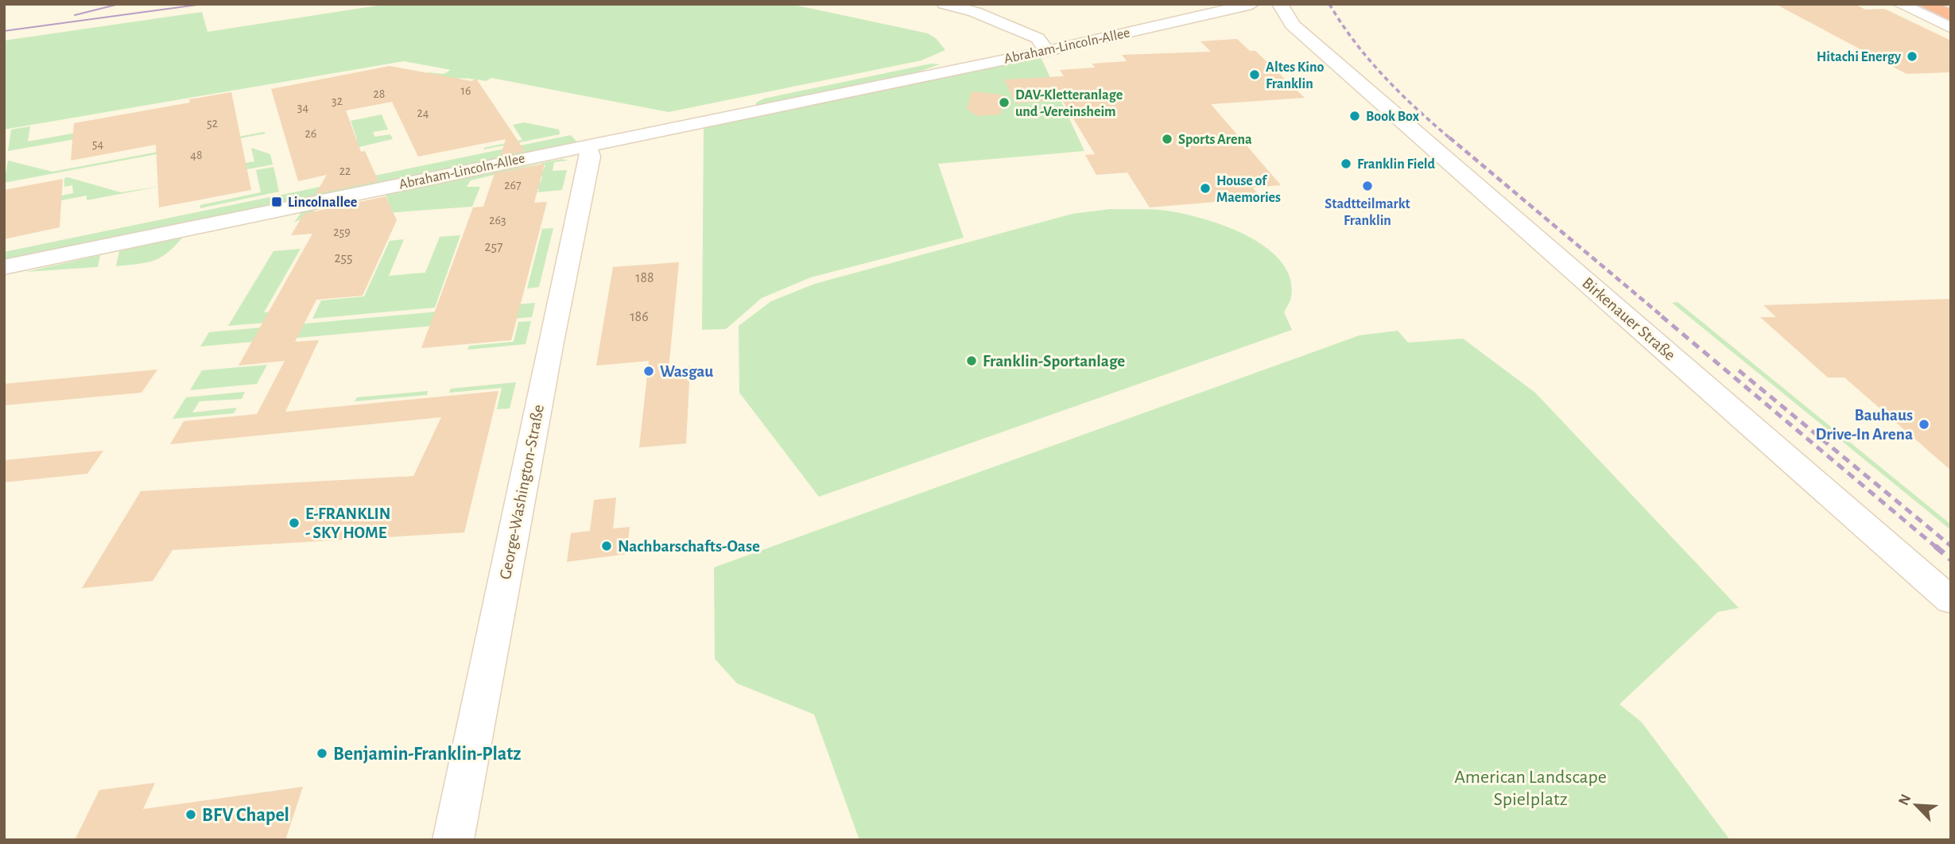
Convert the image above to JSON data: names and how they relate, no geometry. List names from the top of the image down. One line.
{"streets":{"street":["Abraham-Lincoln-Allee","Birkenauer Straße","George-Washington-Straße"]},"crossings":[["Abraham-Lincoln-Allee","George-Washington-Straße"]],"parks":["American Landscape Spielplatz"],"places":{"other":["Hitachi Energy","Altes Kino Franklin","DAV-Kletteranlage und -Vereinsheim","Book Box","Sports Arena","Franklin Field","Stadtteilmarkt Franklin","House of Maemories","Franklin-Sportanlage","Wasgau","Bauhaus Drive-In Arena","E-FRANKLIN - SKY HOME","Nachbarschafts-Oase","Benjamin-Franklin-Platz","BFV Chapel"],"transit":["Lincolnallee"]},"house_numbers":["16","28","32","34","24","52","26","54","48","22","267","263","259","257","255","188","186"],"north":"top left"}
